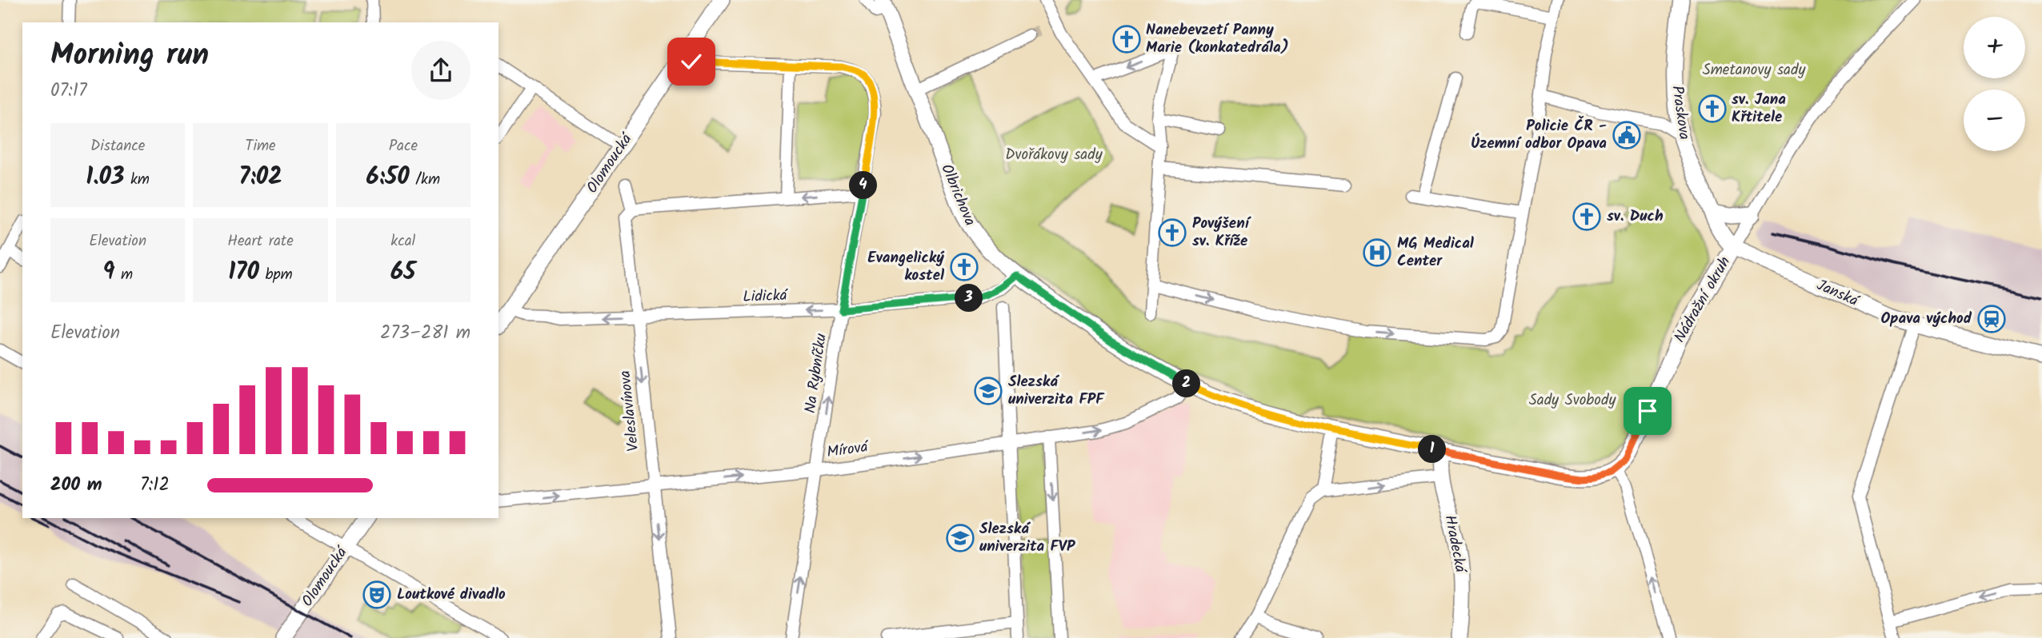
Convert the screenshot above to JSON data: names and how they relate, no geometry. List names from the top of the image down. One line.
{"streets":{"main road":["Praskova","Olomoucká","Olbrichova","Janská","Nádražní okruh","Hradecká"],"street":["Lidická","Na Rybníčku","Veleslavínova","Mírová"]},"crossings":[["Praskova","Janská"],["Praskova","Nádražní okruh"],["Olomoucká","Lidická"],["Olomoucká","Na Rybníčku"],["Olbrichova","Lidická"],["Olbrichova","Mírová"],["Olbrichova","Hradecká"],["Janská","Nádražní okruh"],["Lidická","Na Rybníčku"],["Lidická","Veleslavínova"],["Na Rybníčku","Mírová"],["Veleslavínova","Mírová"]],"one_way":["Lidická","Na Rybníčku","Veleslavínova","Mírová"],"parks":["Smetanovy sady","Dvořákovy sady","Sady Svobody"],"places":{"church":["Nanebevzetí Panny Marie (konkatedrála)","sv. Jana Křtitele","sv. Duch","Povýšení sv. Kříže","Evangelický kostel"],"public building":["Policie ČR - Územní odbor Opava"],"hospital":["MG Medical Center"],"station":["Opava východ"],"school or university":["Slezská univerzita FPF","Slezská univerzita FVP"],"theatre":["Loutkové divadlo"]},"page":{"map_buttons":["+","−"],"heading":["Morning run","07:17"],"stats":[["Distance","1.03 km"],["Time","7:02"],["Pace","6:50 /km"],["Elevation","9 m"],["Heart rate","170 bpm"],["kcal","65"]],"pins":["4","3","2","1"],"chart":["Elevation","273–281 m"],"list":[{"name":"200 m","note":"7:12"}]}}
